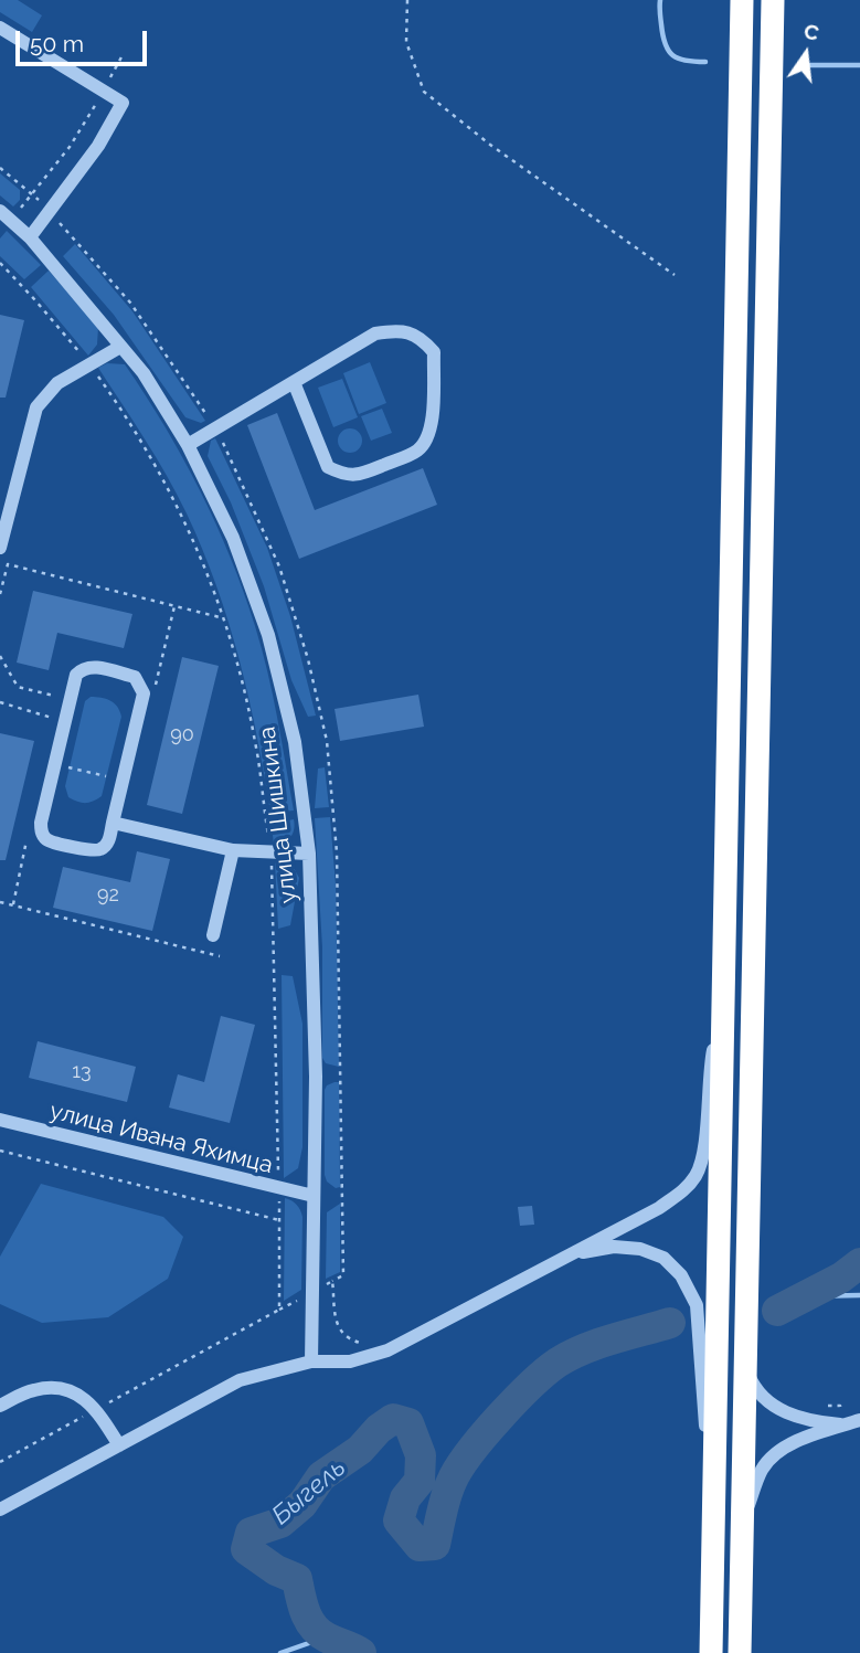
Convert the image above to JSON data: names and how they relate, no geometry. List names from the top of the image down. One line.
{"streets":{"street":["улица Шишкина","улица Ивана Яхимца"]},"crossings":[["улица Шишкина","улица Ивана Яхимца"]],"water":["Быгель"],"house_numbers":["90","92","13"],"scale_bar":"50 m","north":"top"}
